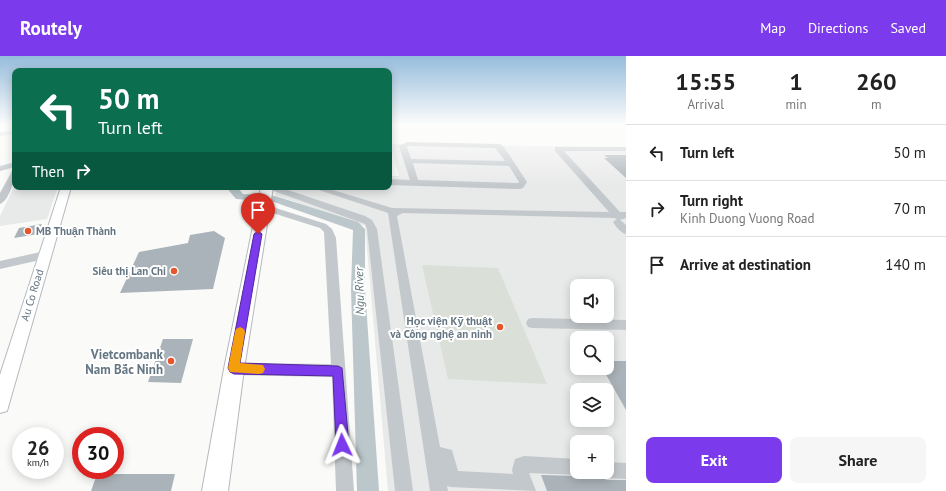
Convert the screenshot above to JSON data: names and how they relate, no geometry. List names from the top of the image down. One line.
{"streets":{"main road":["Au Co Road"]},"water":["Ngu River"],"places":["MB Thuận Thành","Siêu thị Lan Chi","Học viện Kỹ thuật và Công nghệ an ninh","Vietcombank Nam Bắc Ninh"],"page":{"header":"Routely","nav":["Map","Directions","Saved"],"eta":["15:55","Arrival","1","min","260","m"],"turn":["50 m","Turn left"],"list":[{"name":"Turn left","value":"50 m"},{"name":"Turn right","note":"Kinh Duong Vuong Road","value":"70 m"},{"name":"Arrive at destination","value":"140 m"}],"then":"Then","map_buttons":"+","speed":"26 km/h","limit":"30","buttons":["Exit","Share"]}}
